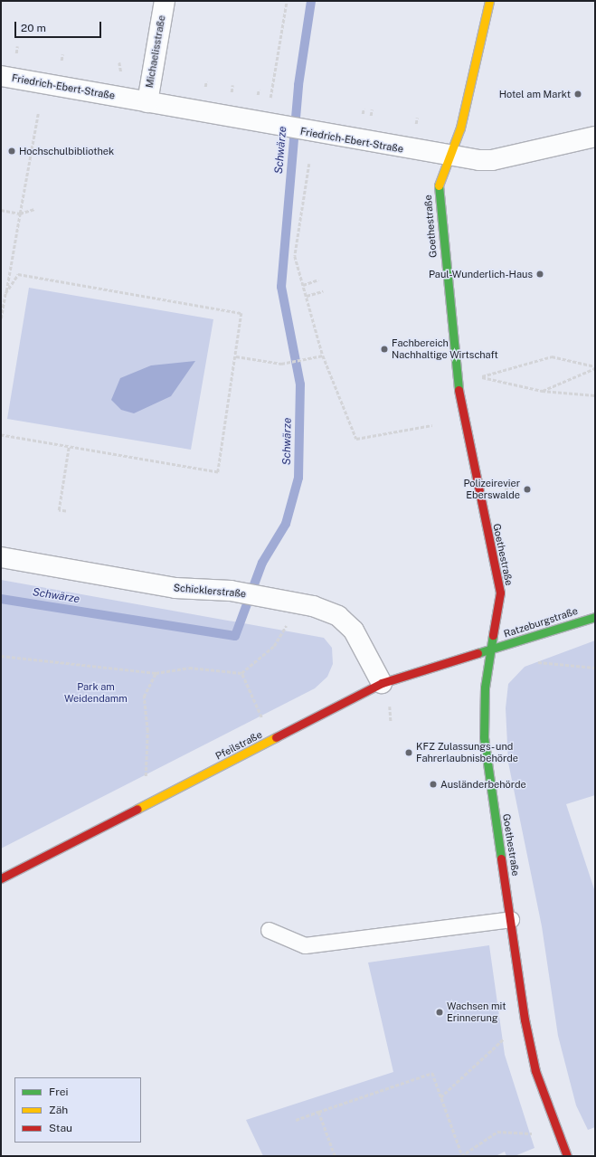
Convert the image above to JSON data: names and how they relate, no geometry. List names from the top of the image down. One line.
{"streets":{"street":["Michaelisstraße","Friedrich-Ebert-Straße","Goethestraße","Schicklerstraße","Ratzeburgstraße","Pfeilstraße"]},"crossings":[["Michaelisstraße","Friedrich-Ebert-Straße"],["Friedrich-Ebert-Straße","Goethestraße"],["Goethestraße","Ratzeburgstraße"],["Goethestraße","Pfeilstraße"],["Schicklerstraße","Pfeilstraße"],["Ratzeburgstraße","Pfeilstraße"]],"water":["Schwärze"],"parks":["Park am Weidendamm"],"places":["Hotel am Markt","Hochschulbibliothek","Paul-Wunderlich-Haus","Fachbereich Nachhaltige Wirtschaft","Polizeirevier Eberswalde","KFZ Zulassungs- und Fahrerlaubnisbehörde","Ausländerbehörde","Wachsen mit Erinnerung"],"legend":["Frei","Zäh","Stau"],"scale_bar":"20 m"}
